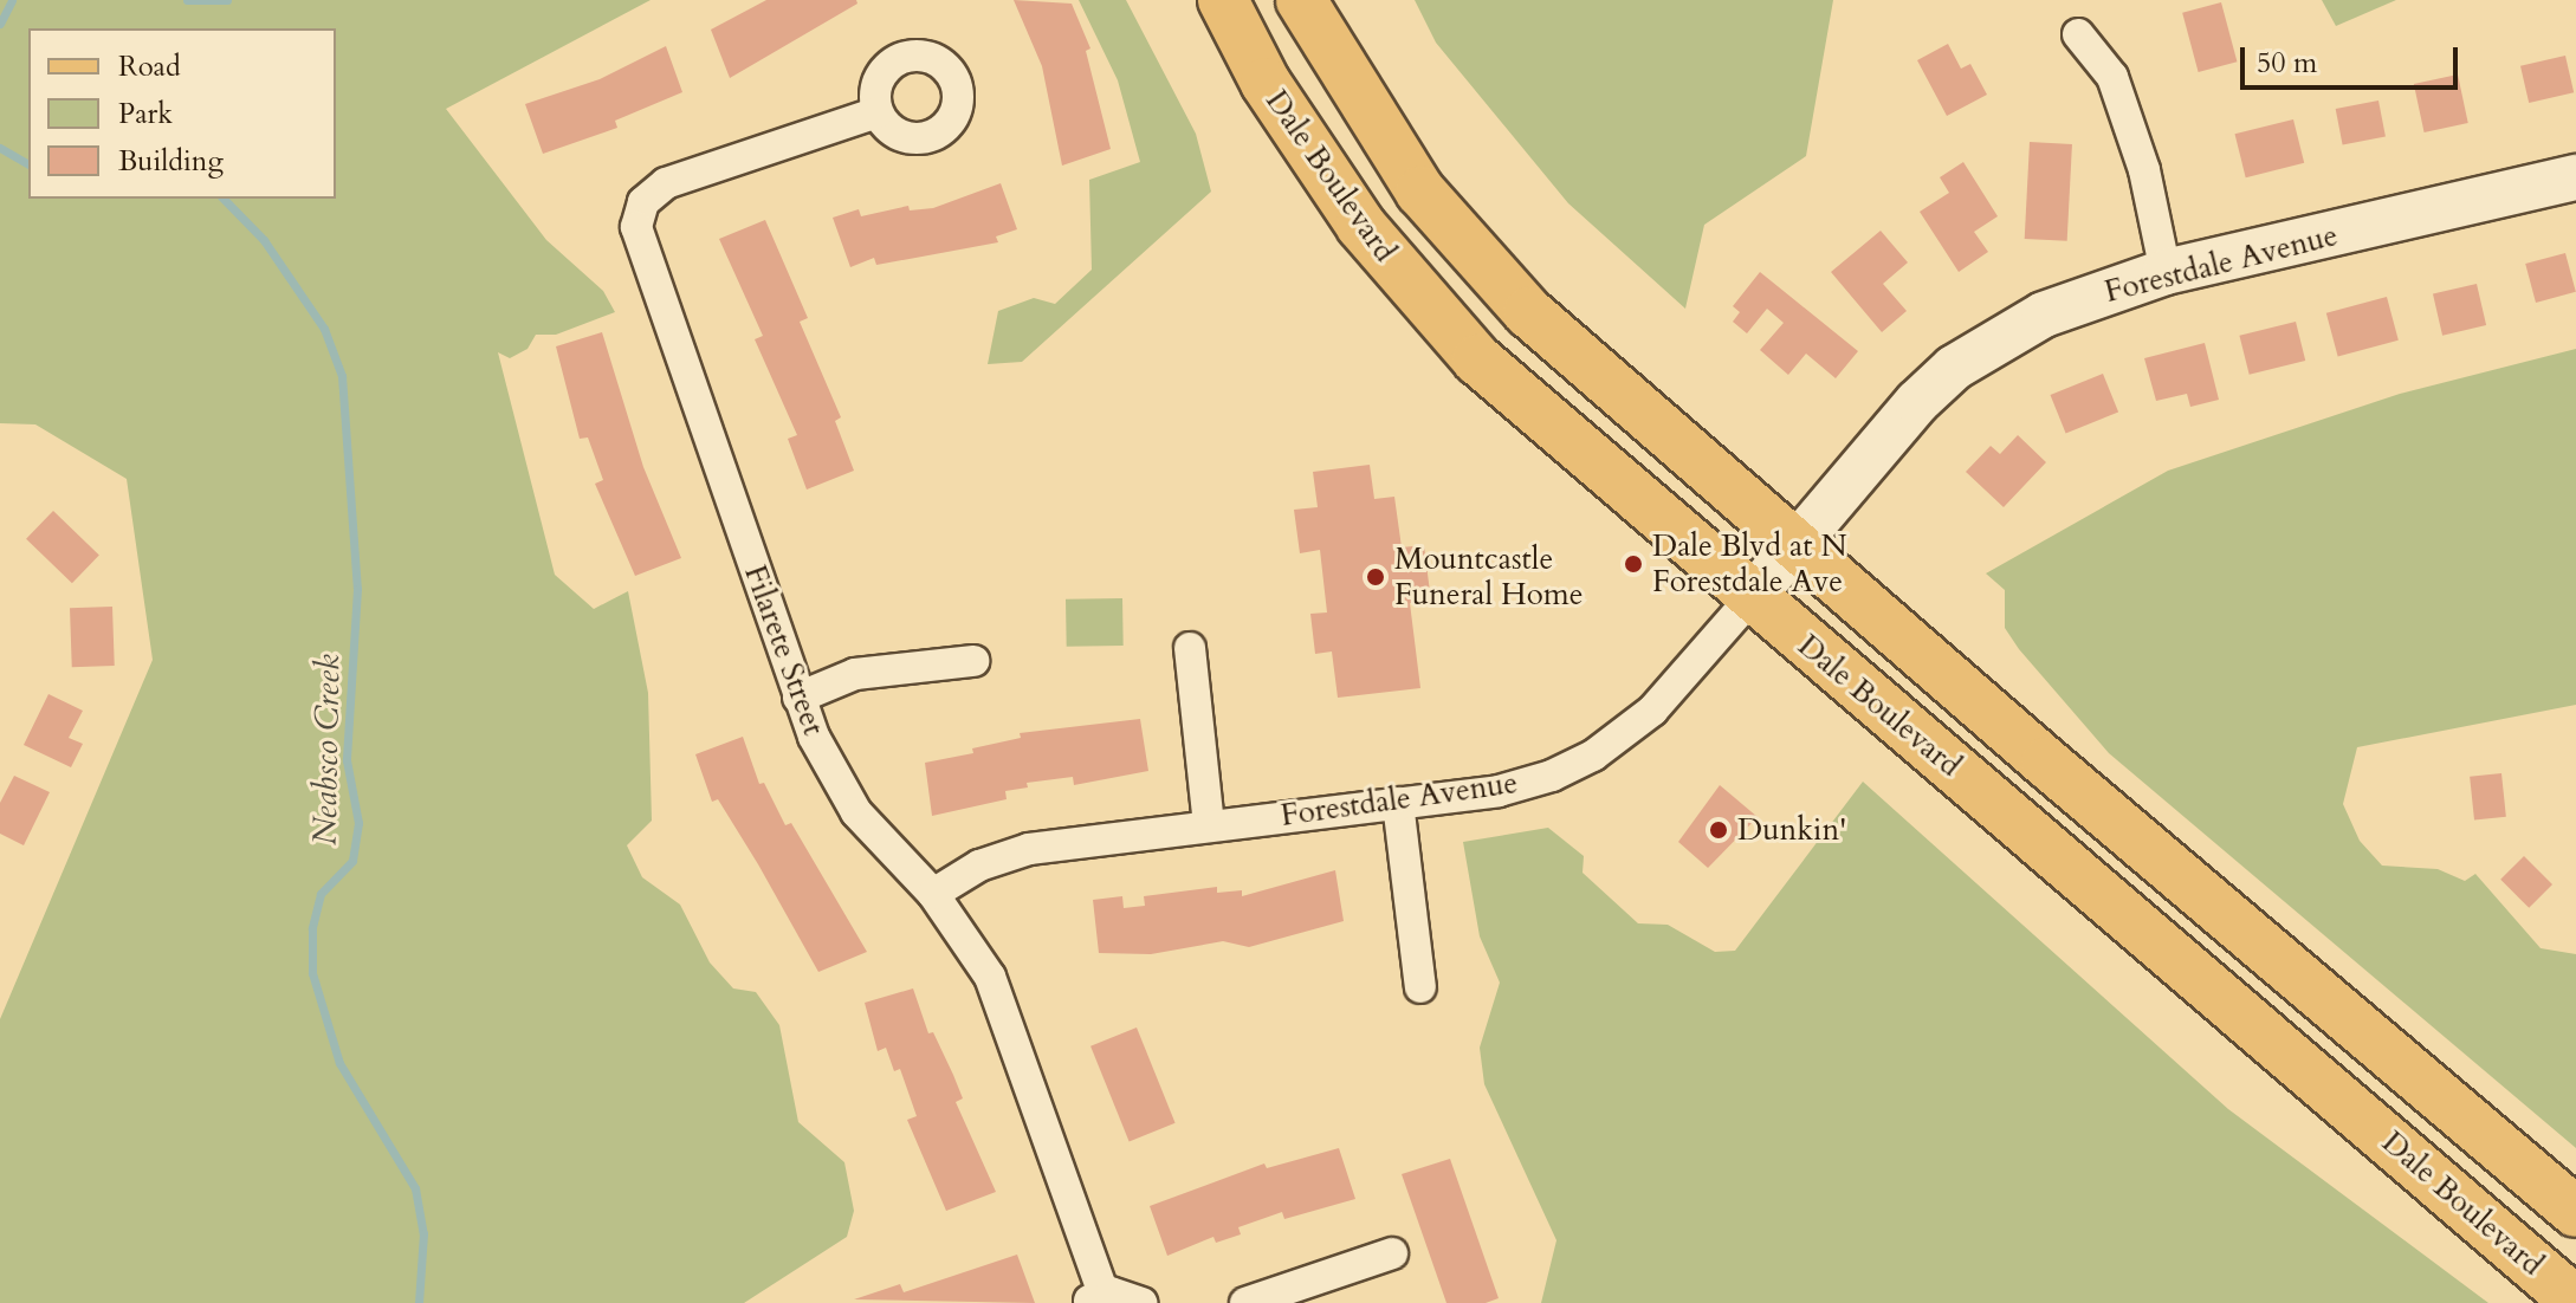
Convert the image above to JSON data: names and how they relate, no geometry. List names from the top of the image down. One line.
{"streets":{"main road":["Dale Boulevard"],"street":["Forestdale Avenue","Filarete Street"]},"crossings":[["Dale Boulevard","Forestdale Avenue"],["Forestdale Avenue","Filarete Street"]],"water":["Neabsco Creek"],"places":["Dale Blvd at N Forestdale Ave","Mountcastle Funeral Home","Dunkin'"],"legend":["Road","Park","Building"],"scale_bar":"50 m"}
